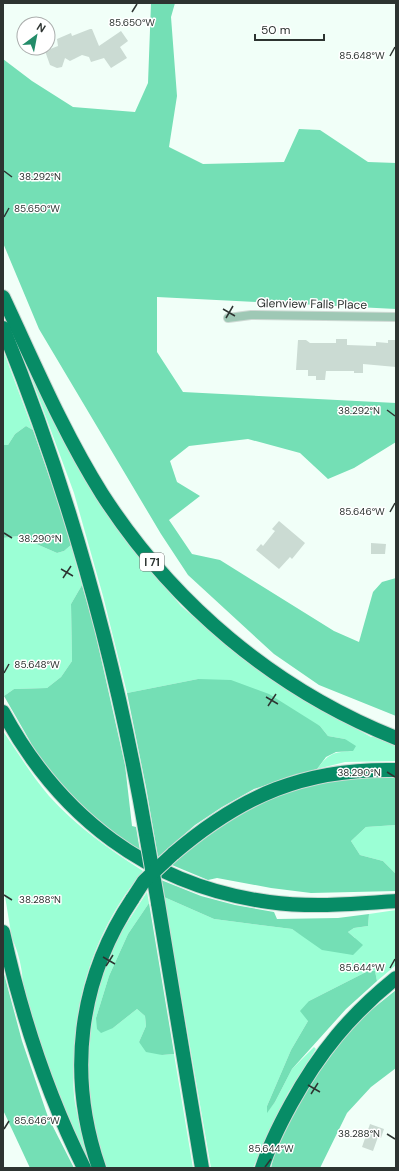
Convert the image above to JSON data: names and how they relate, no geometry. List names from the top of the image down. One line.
{"streets":{"highway":["I 71"],"street":["Glenview Falls Place"]},"scale_bar":"50 m","north":"top right","coordinates":["85.650°W","85.648°W","38.292°N","85.646°W","38.290°N","38.288°N","85.644°W"]}
